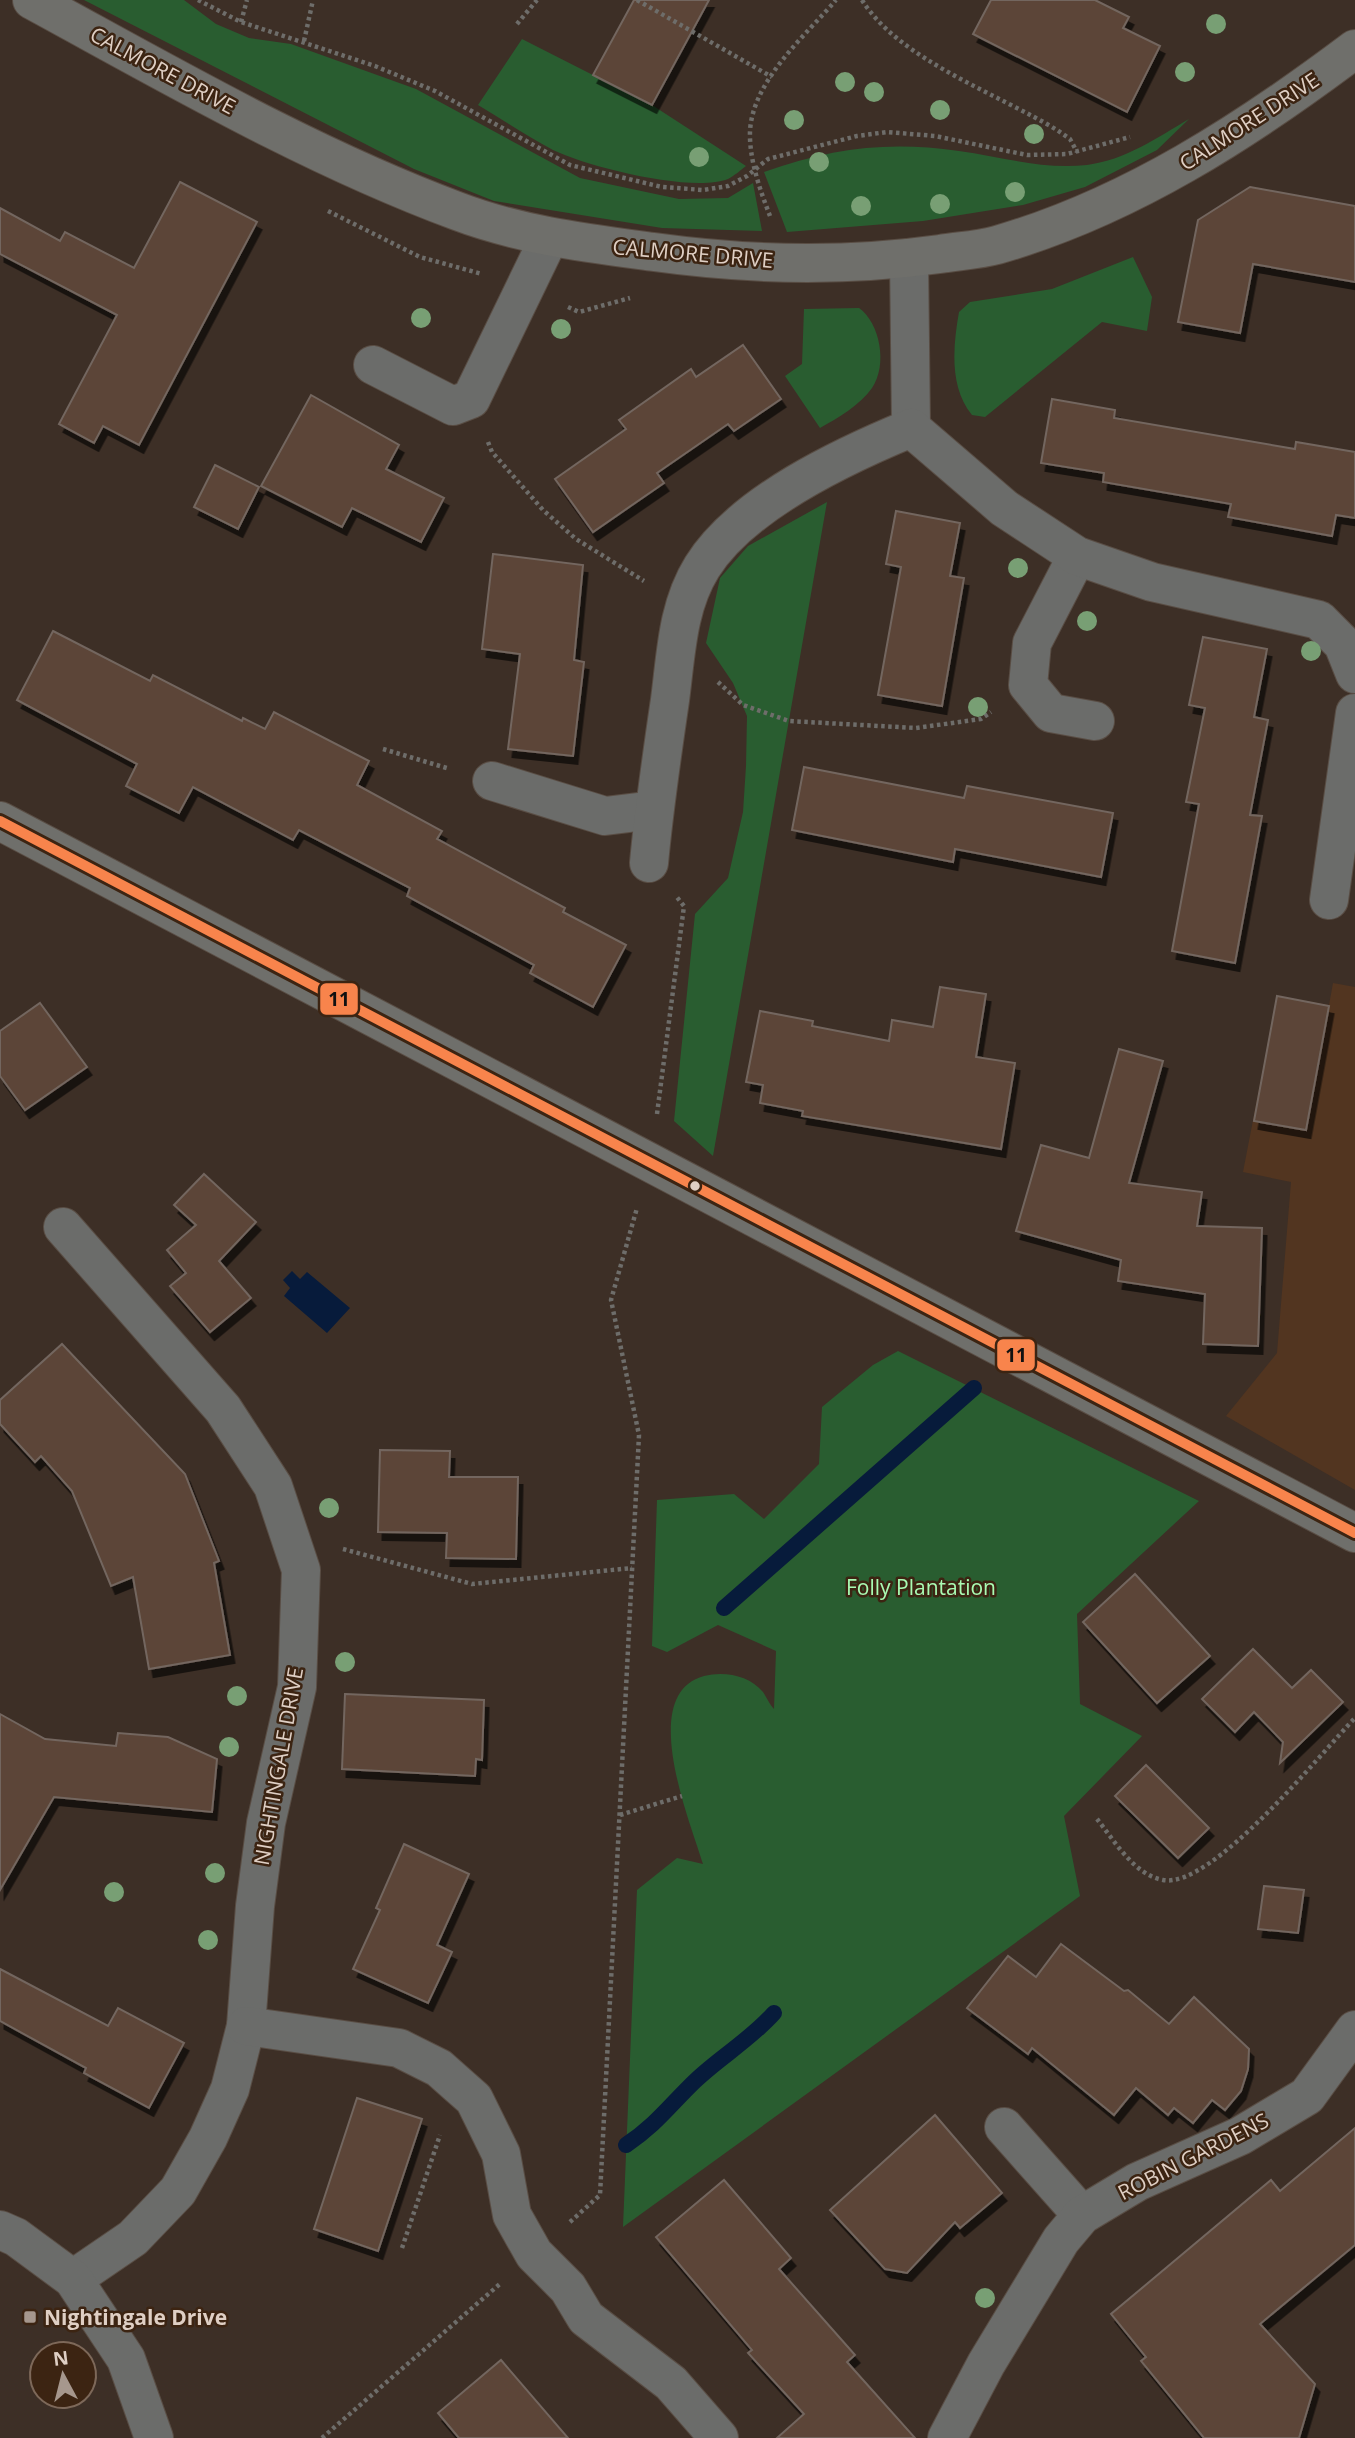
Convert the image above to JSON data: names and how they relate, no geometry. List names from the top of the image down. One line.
{"streets":{"street":["CALMORE DRIVE","NIGHTINGALE DRIVE","ROBIN GARDENS"]},"parks":["Folly Plantation"],"places":{"transit":["Nightingale Drive"]},"lines":["transit line 11"],"north":"top"}
